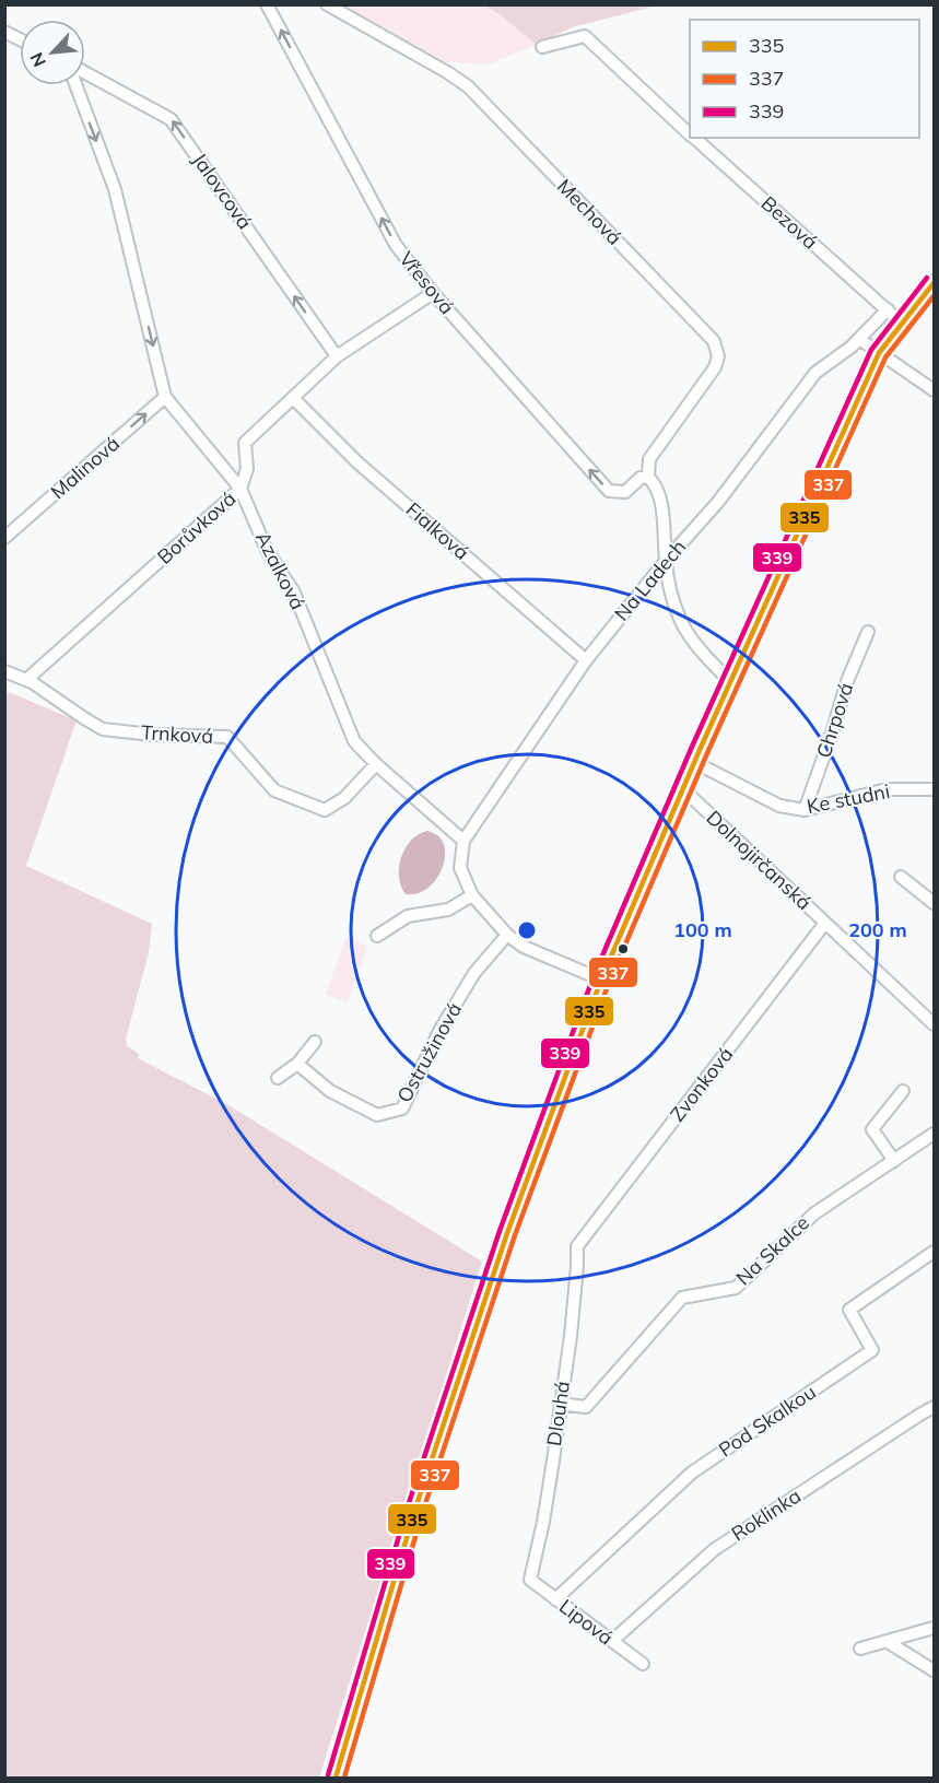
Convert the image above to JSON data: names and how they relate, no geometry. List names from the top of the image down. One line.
{"streets":{"street":["Jalovcová","Mechová","Bezová","Vřesová","Malinová","Borůvková","Fialková","Azalková","Na Ladech","Chrpová","Trnková","Ke studni","Dolnojirčanská","Ostružinová","Zvonková","Na Skalce","Dlouhá","Pod Skalkou","Roklinka","Lipová"]},"crossings":[["Jalovcová","Borůvková"],["Mechová","Vřesová"],["Bezová","Na Ladech"],["Vřesová","Borůvková"],["Malinová","Azalková"],["Borůvková","Fialková"],["Borůvková","Azalková"],["Borůvková","Trnková"],["Fialková","Na Ladech"],["Azalková","Na Ladech"],["Azalková","Trnková"],["Chrpová","Ke studni"],["Dolnojirčanská","Zvonková"],["Zvonková","Dlouhá"],["Na Skalce","Dlouhá"],["Dlouhá","Lipová"],["Pod Skalkou","Lipová"],["Roklinka","Lipová"]],"one_way":["Jalovcová","Vřesová","Malinová","Azalková"],"lines":["transit line 339","transit line 335","transit line 337"],"legend":["335","337","339"],"north":"bottom left","rings":["100 m","200 m"]}
